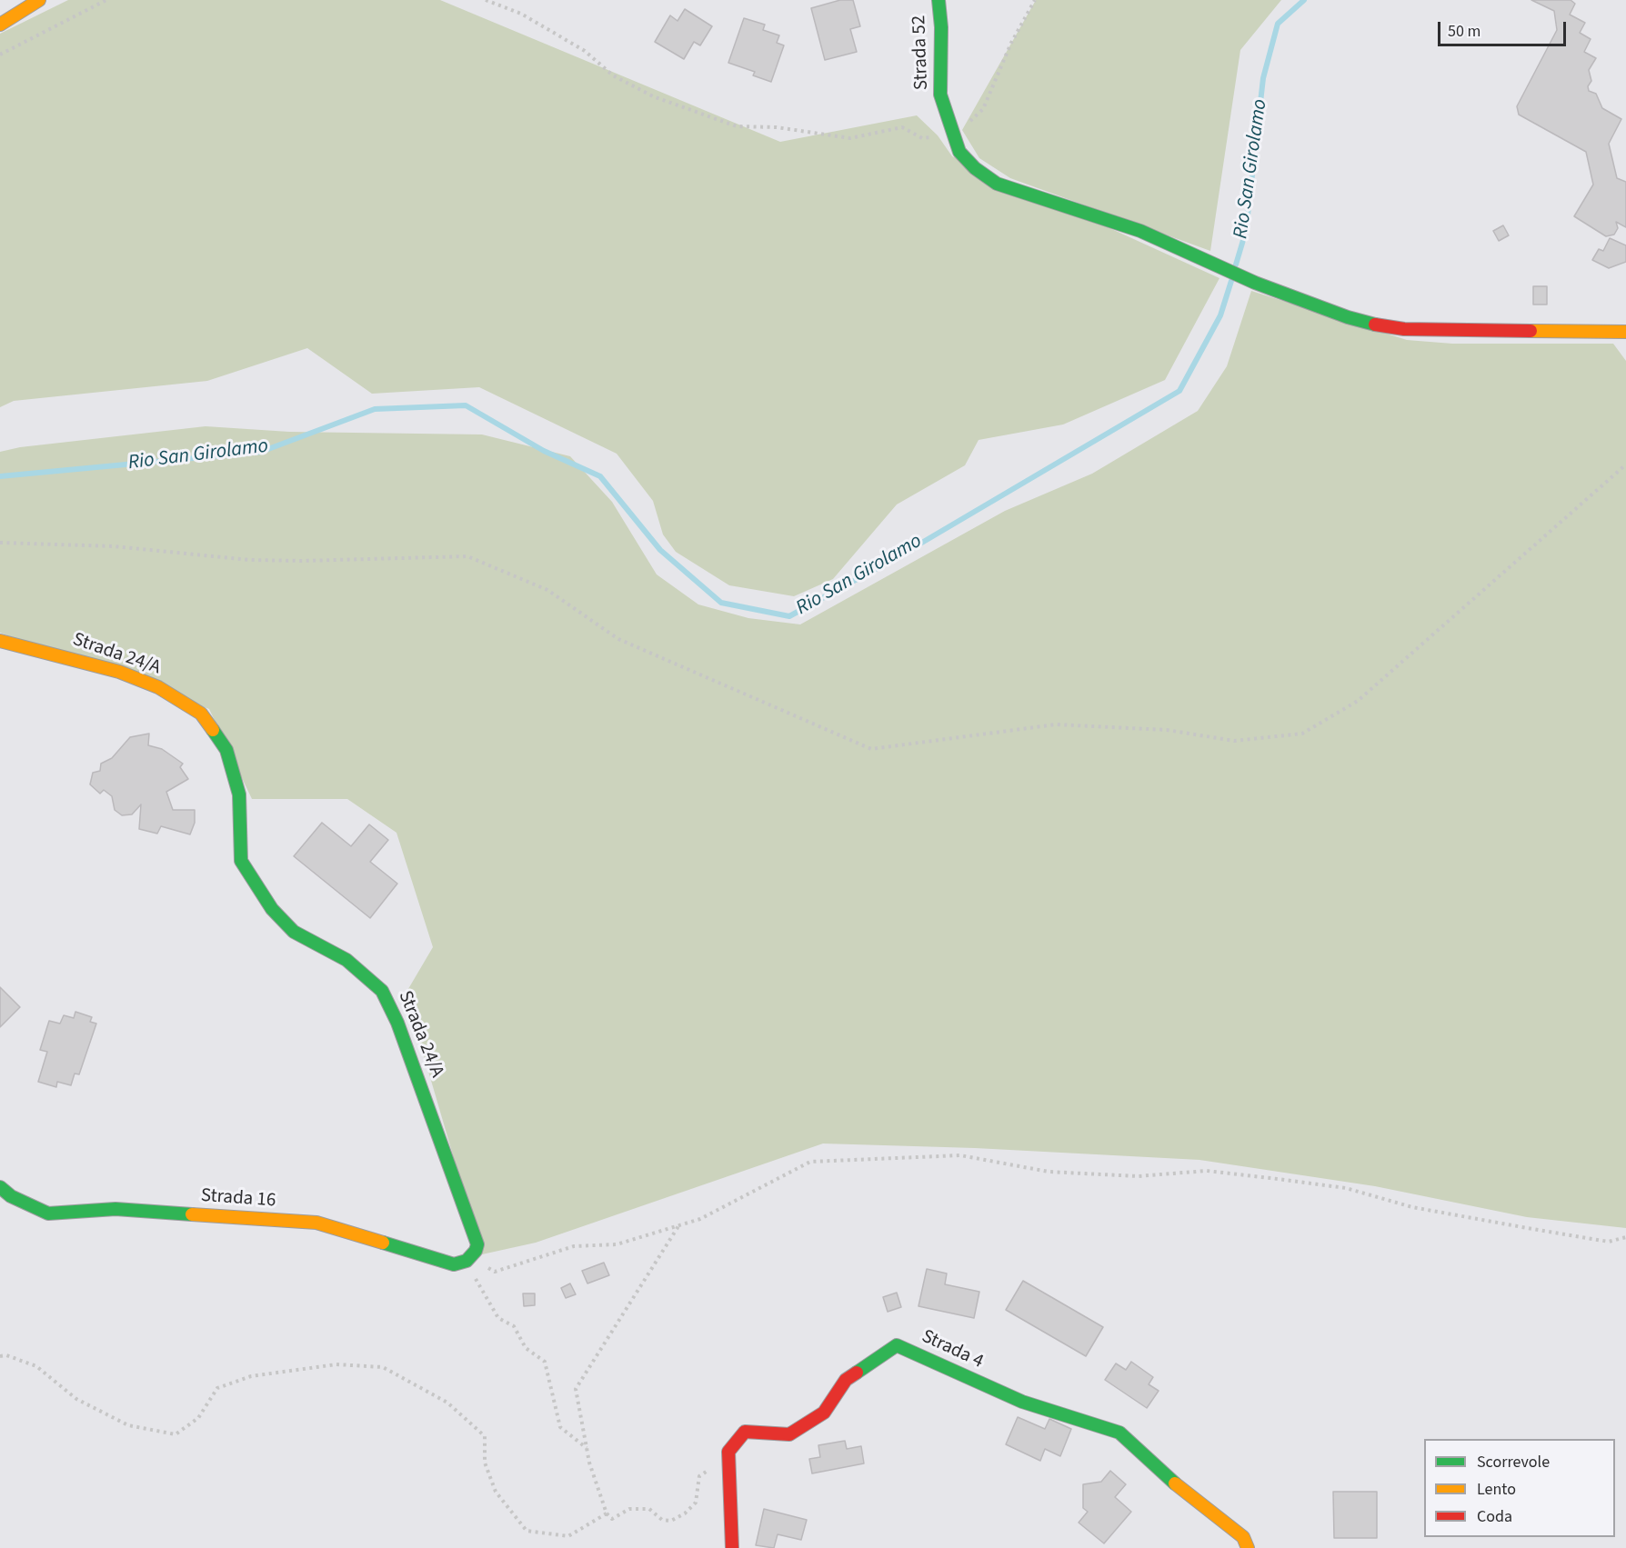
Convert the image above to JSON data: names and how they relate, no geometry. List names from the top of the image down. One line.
{"streets":{"street":["Strada 52","Strada 24/A","Strada 16","Strada 4"]},"crossings":[["Strada 24/A","Strada 16"]],"water":["Rio San Girolamo"],"legend":["Scorrevole","Lento","Coda"],"scale_bar":"50 m"}
